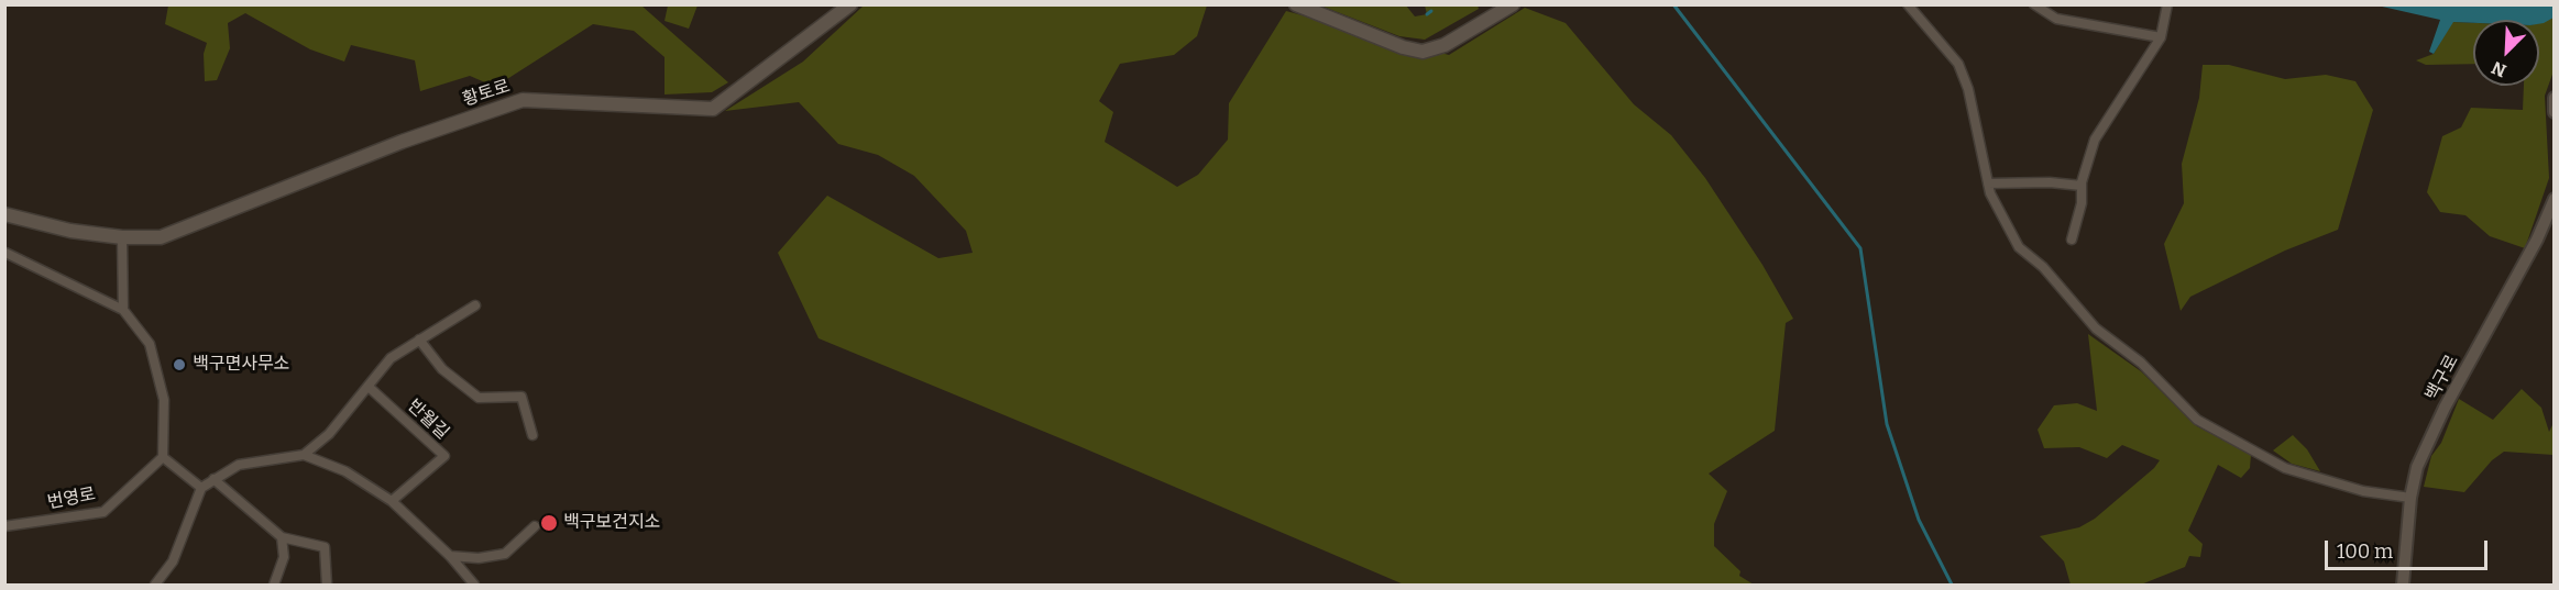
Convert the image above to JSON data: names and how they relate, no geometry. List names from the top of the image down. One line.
{"streets":{"main road":["황토로"],"street":["백구로","반월길","번영로"]},"places":["백구면사무소","백구보건지소"],"scale_bar":"100 m","north":"bottom left"}
